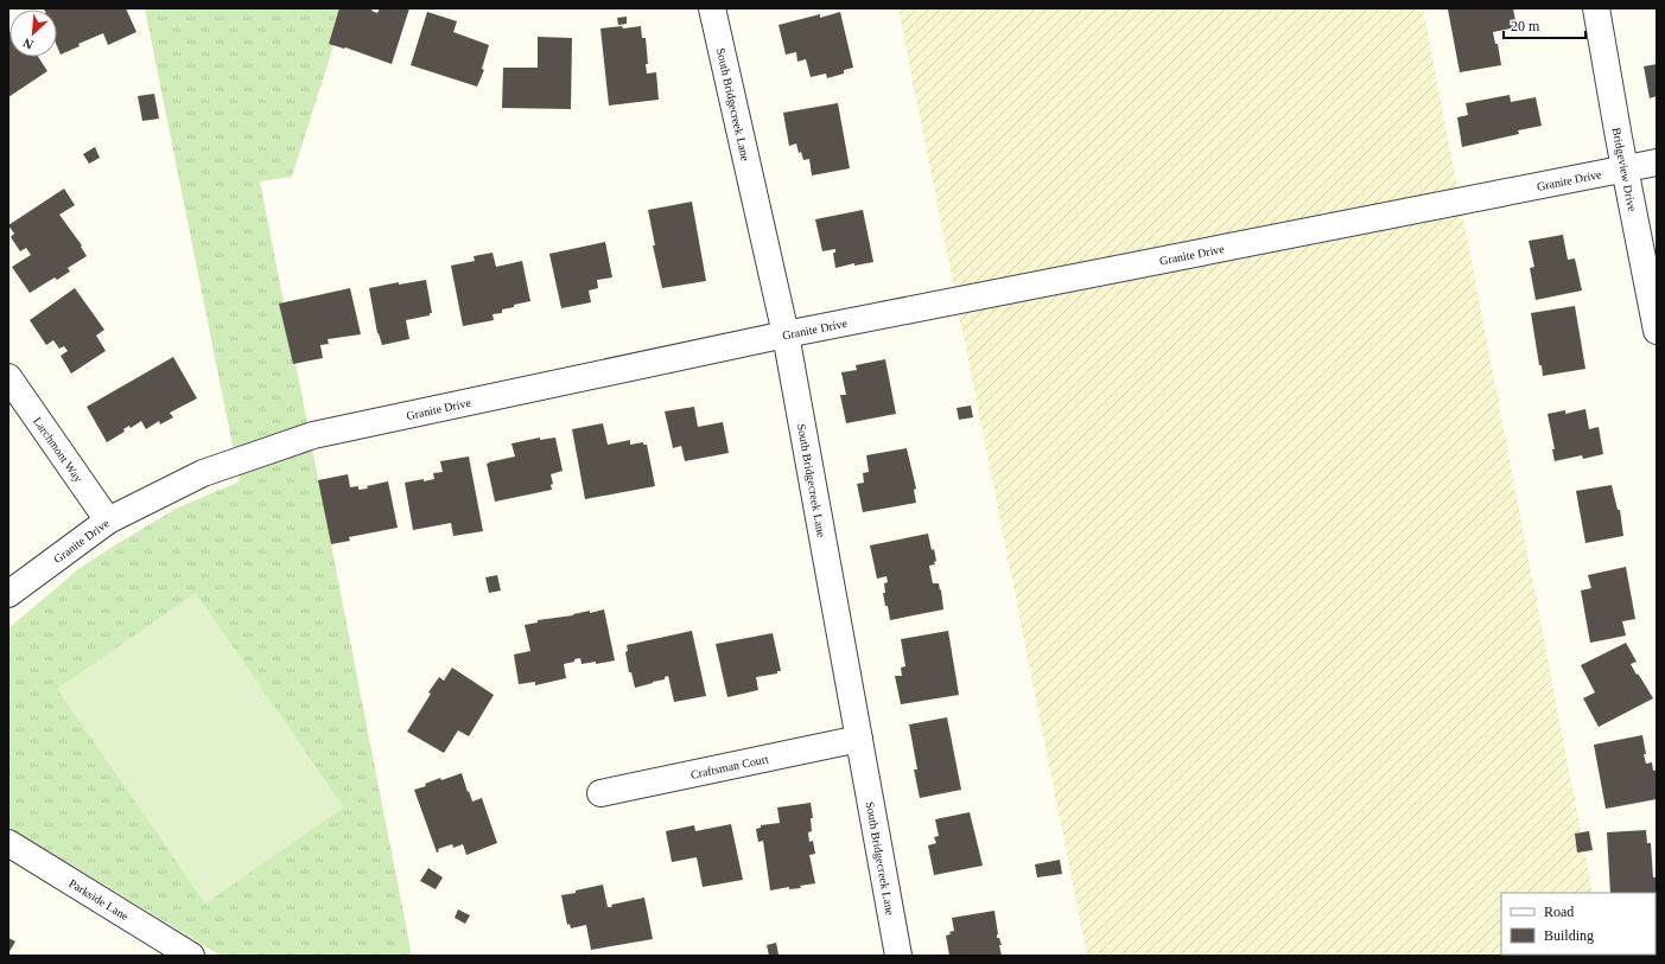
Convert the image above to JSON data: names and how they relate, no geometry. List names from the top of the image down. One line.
{"streets":{"street":["South Bridgecreek Lane","Bridgeview Drive","Granite Drive","Larchmont Way","Craftsman Court","Parkside Lane"]},"crossings":[["South Bridgecreek Lane","Granite Drive"],["South Bridgecreek Lane","Craftsman Court"],["Bridgeview Drive","Granite Drive"],["Granite Drive","Larchmont Way"]],"legend":["Road","Building"],"scale_bar":"20 m","north":"bottom left"}
